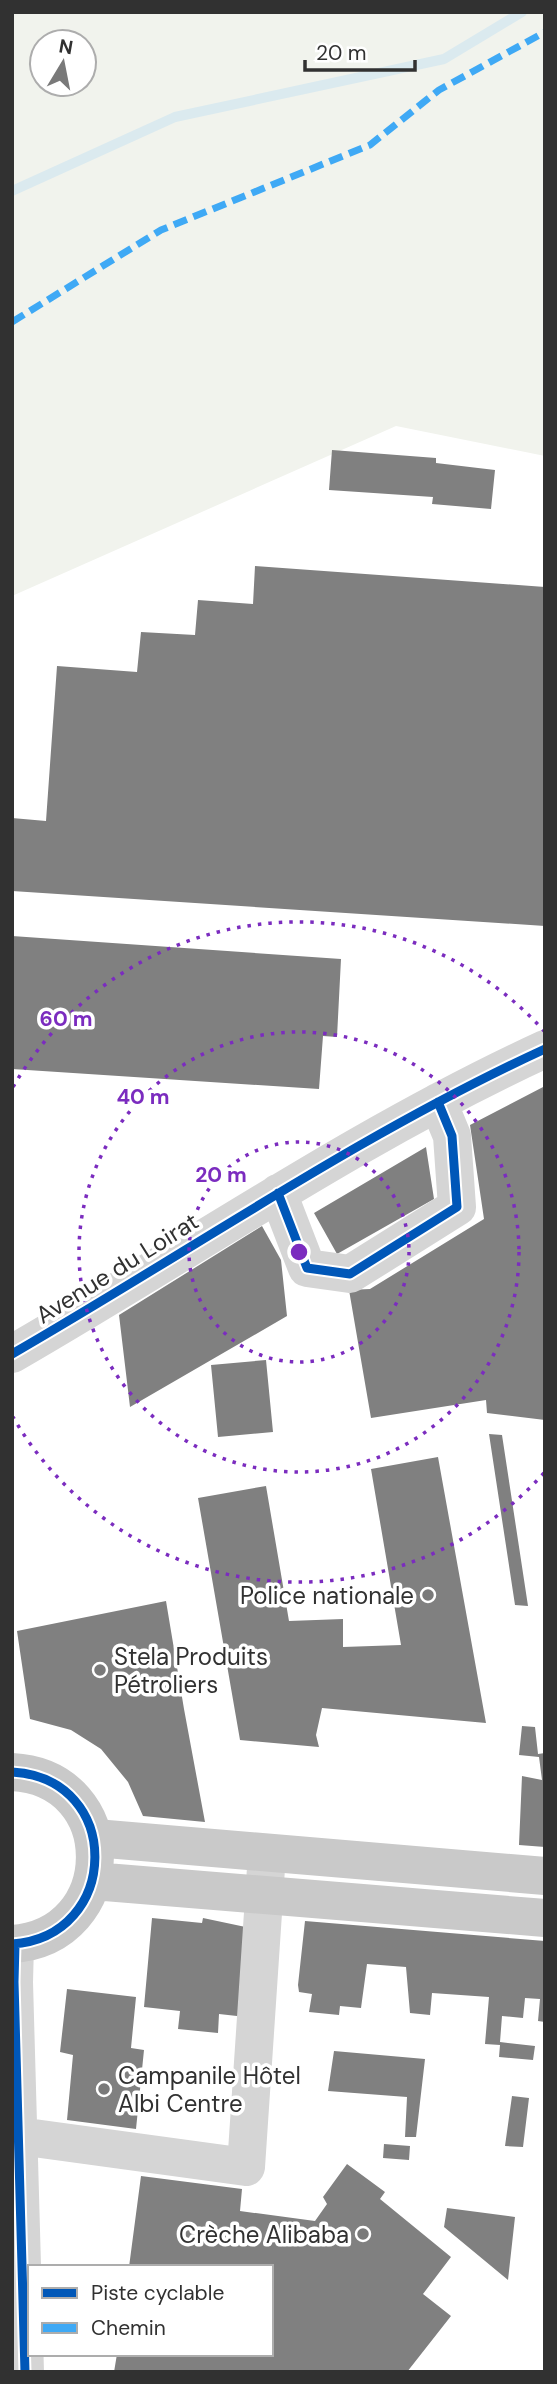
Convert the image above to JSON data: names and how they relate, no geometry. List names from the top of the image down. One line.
{"streets":{"street":["Avenue du Loirat"]},"places":["Police nationale","Stela Produits Pétroliers","Campanile Hôtel Albi Centre","Crèche Alibaba"],"legend":["Piste cyclable","Chemin"],"scale_bar":"20 m","north":"top","rings":["60 m","40 m","20 m"]}
